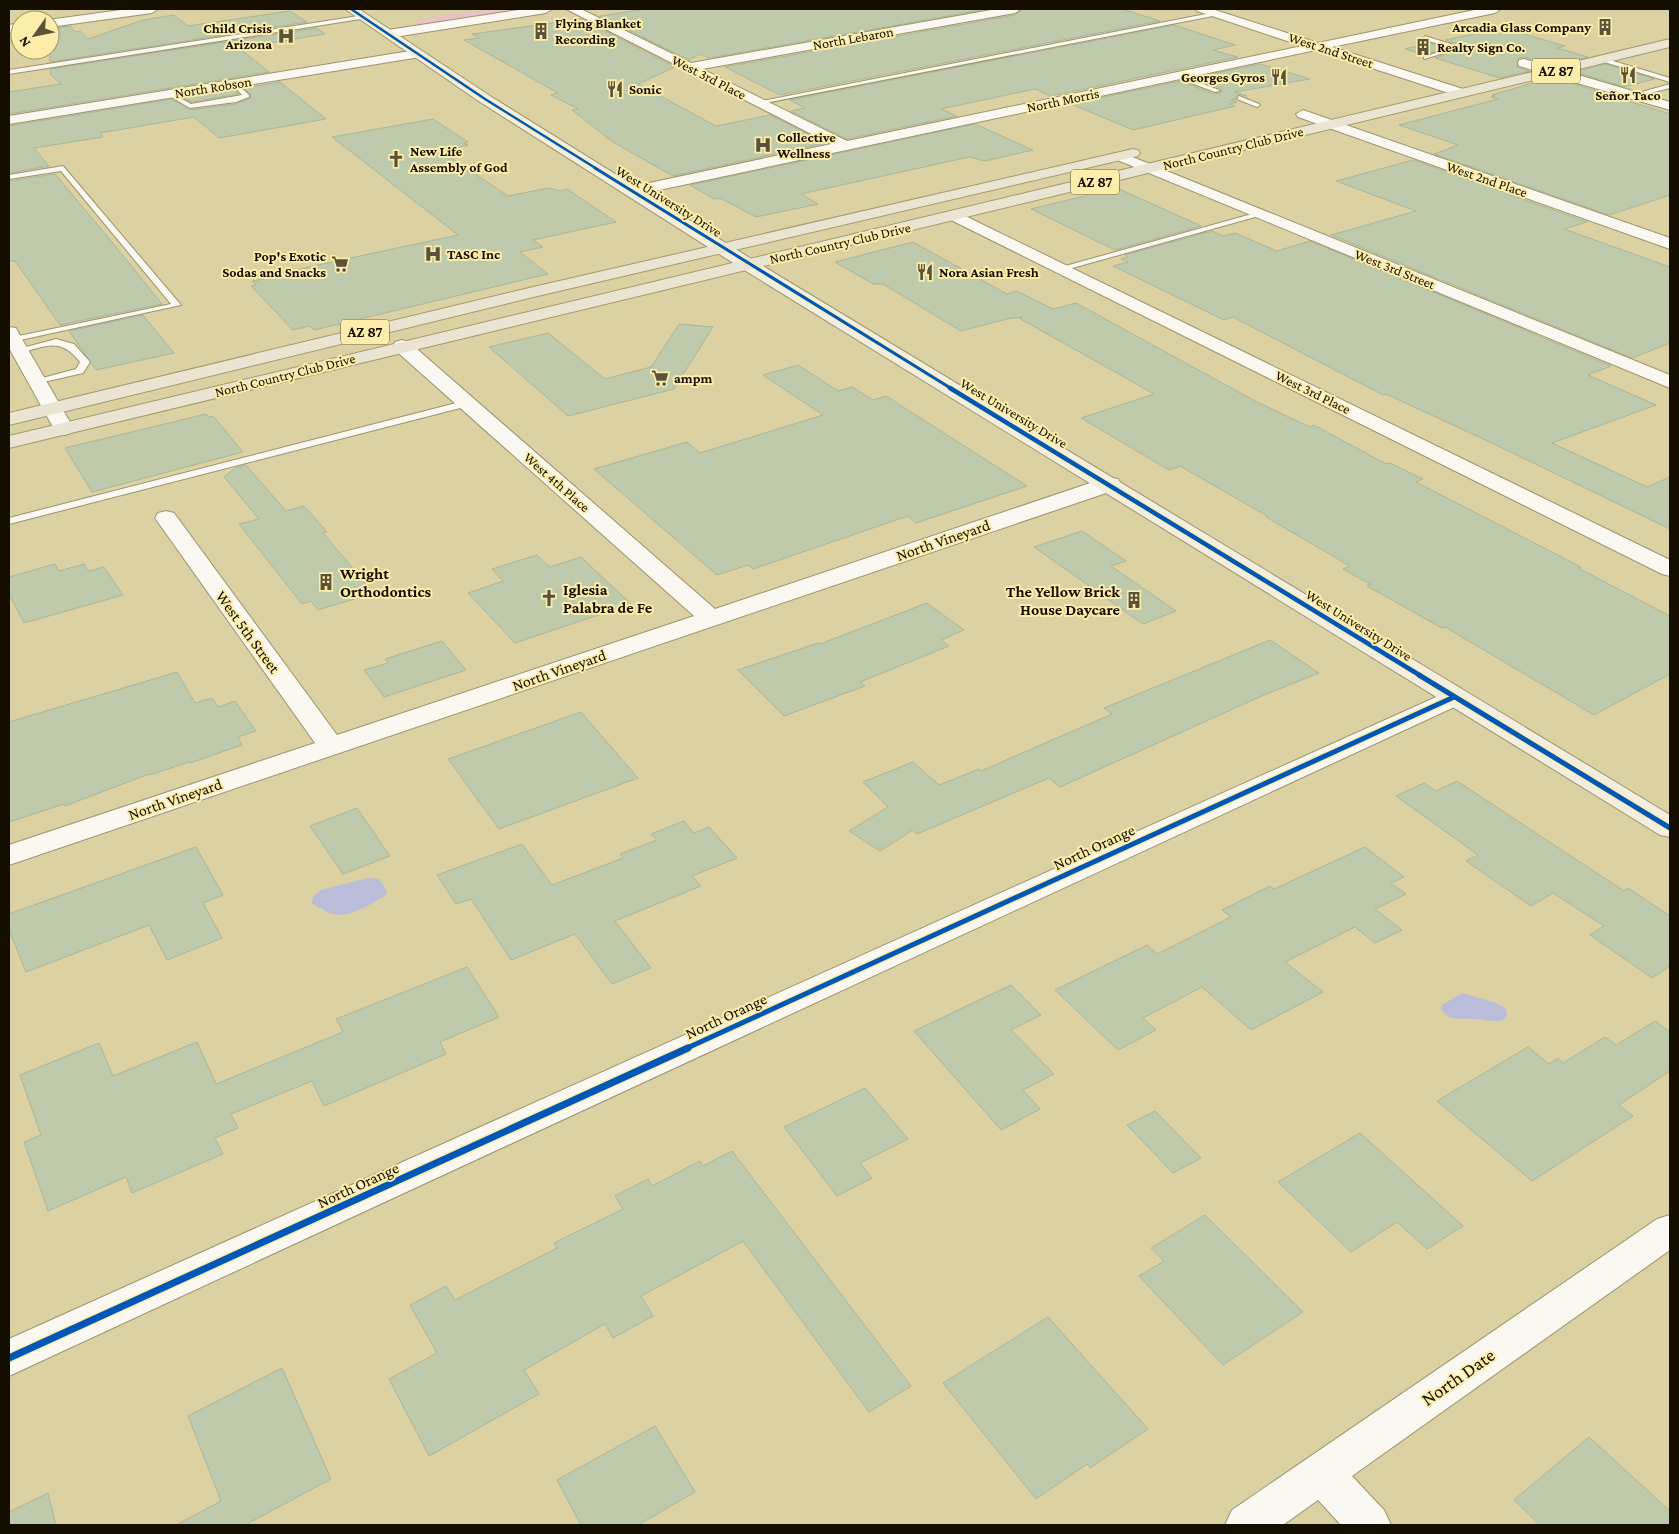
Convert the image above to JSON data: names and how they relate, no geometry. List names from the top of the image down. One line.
{"streets":{"main road":["AZ 87","North Country Club Drive","West University Drive"],"street":["North Lebaron","West 2nd Street","West 3rd Place","North Robson","North Morris","West 2nd Place","West 3rd Street","West 4th Place","North Vineyard","West 5th Street","North Orange","North Date"]},"crossings":[["North Lebaron","West 3rd Place"],["West 2nd Street","North Morris"],["West 2nd Street","North Country Club Drive"],["West 3rd Place","North Morris"],["West 3rd Place","North Country Club Drive"],["North Robson","West University Drive"],["North Morris","West University Drive"],["North Country Club Drive","West 2nd Place"],["North Country Club Drive","West University Drive"],["North Country Club Drive","West 3rd Street"],["North Country Club Drive","West 4th Place"],["West University Drive","North Vineyard"],["West University Drive","North Orange"],["West 4th Place","North Vineyard"],["North Vineyard","West 5th Street"]],"places":{"building":["Arcadia Glass Company","Flying Blanket Recording","Realty Sign Co.","Wright Orthodontics","The Yellow Brick House Daycare"],"hospital":["Child Crisis Arizona","Collective Wellness","TASC Inc"],"restaurant":["Señor Taco","Georges Gyros","Sonic","Nora Asian Fresh"],"church":["New Life Assembly of God","Iglesia Palabra de Fe"],"supermarket":["Pop's Exotic Sodas and Snacks","ampm"]},"north":"bottom left"}
